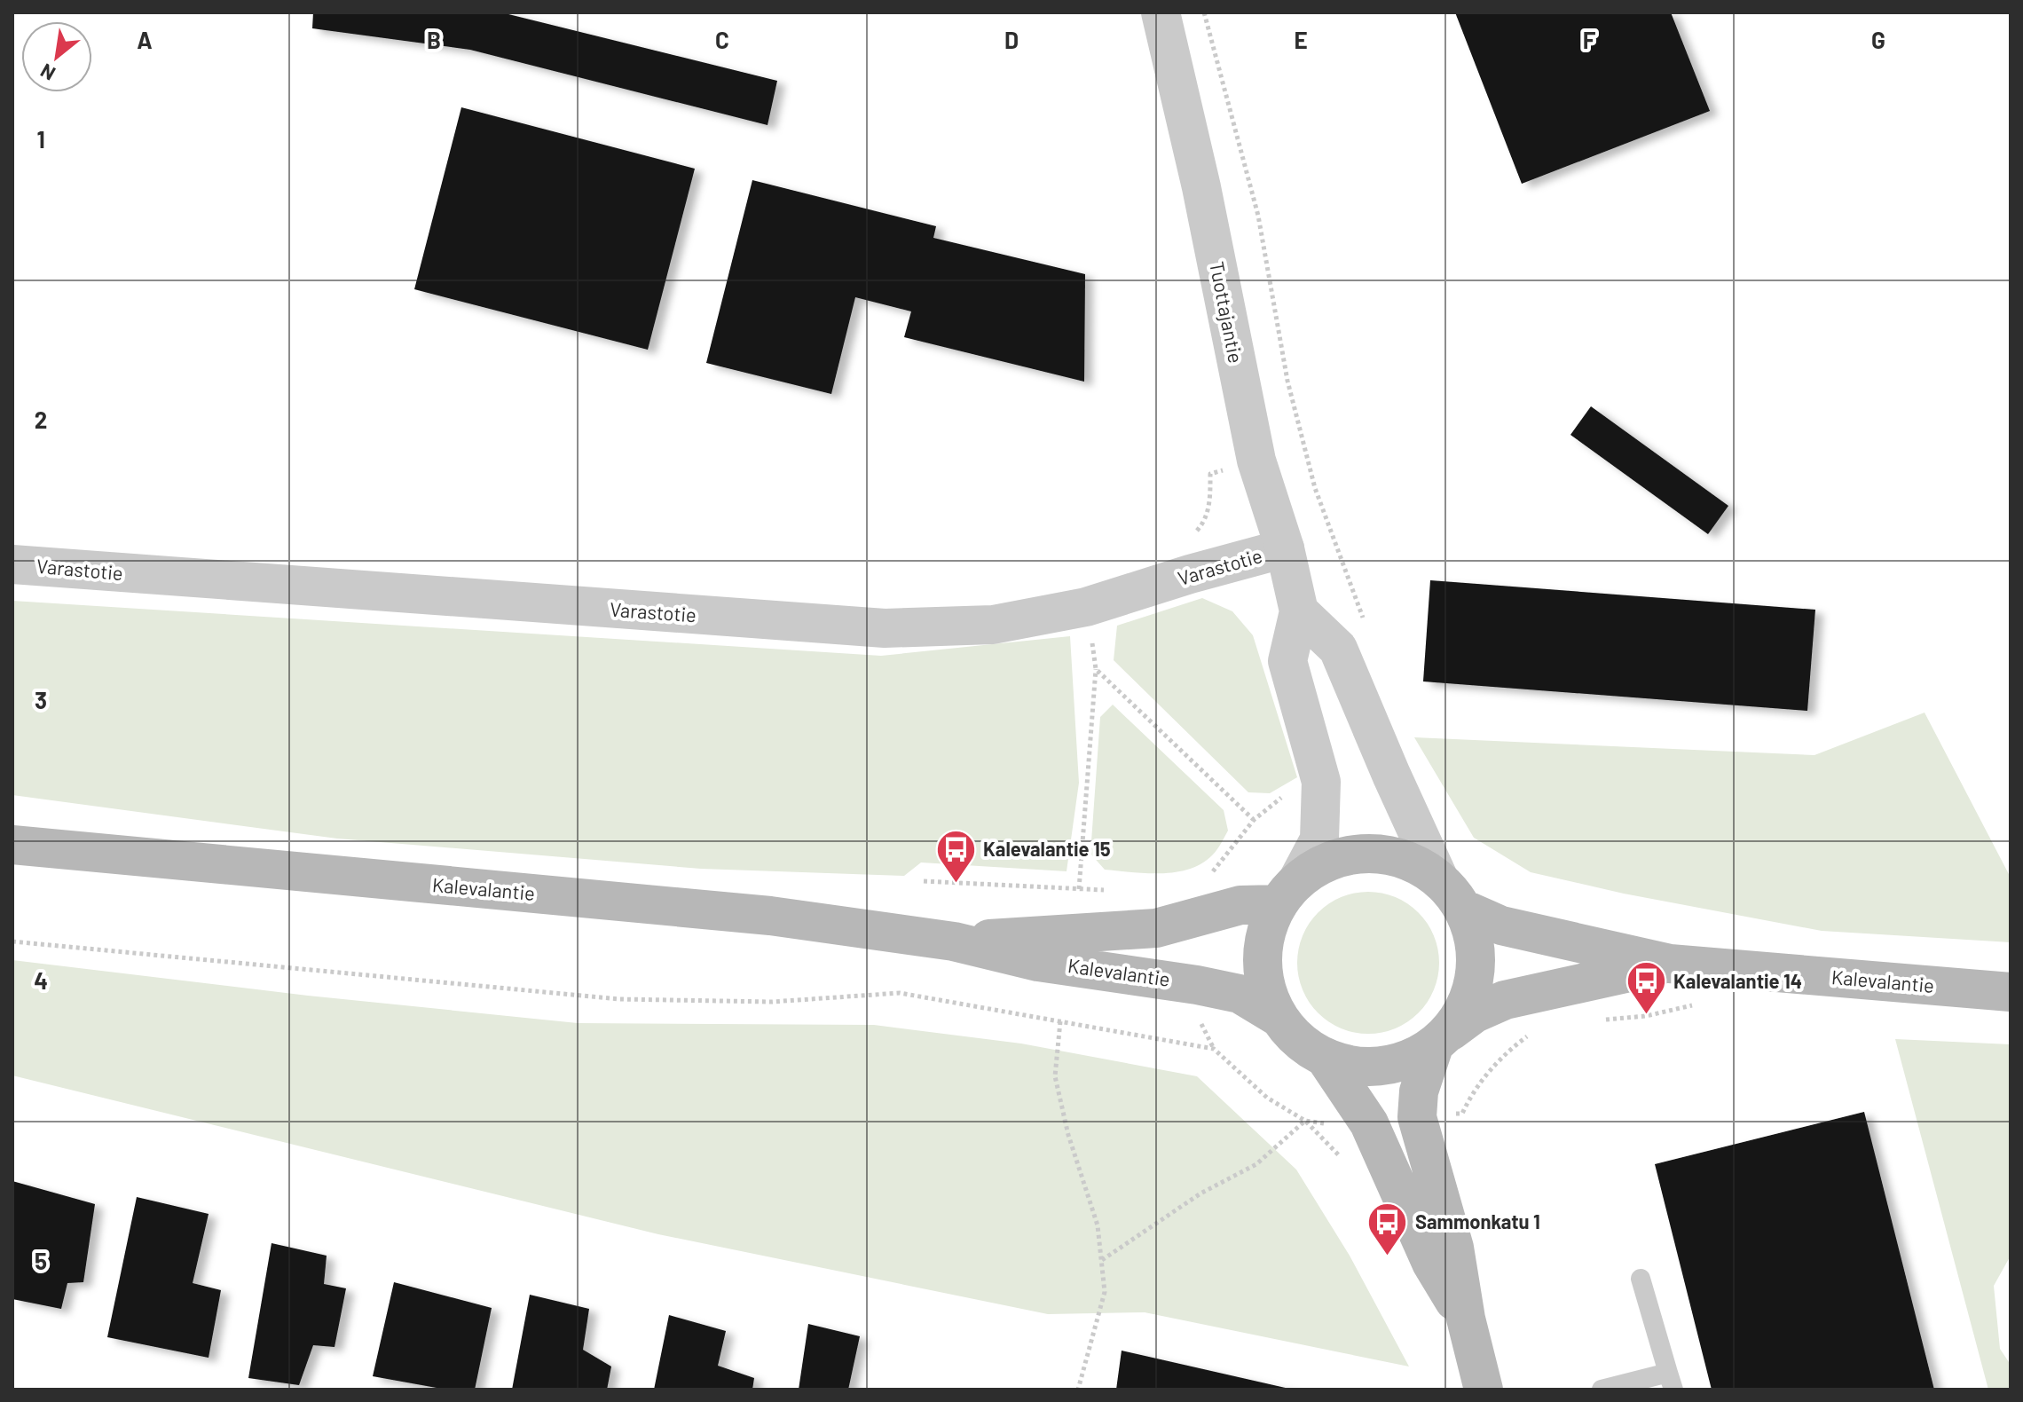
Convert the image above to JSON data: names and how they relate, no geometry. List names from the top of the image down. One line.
{"streets":{"main road":["Kalevalantie"],"street":["Tuottajantie","Varastotie"]},"crossings":[["Tuottajantie","Varastotie"],["Tuottajantie","Kalevalantie"]],"places":{"bus stop":["Kalevalantie 15","Kalevalantie 14","Sammonkatu 1"]},"north":"bottom left","grid":{"columns":["A","B","C","D","E","F","G"],"rows":["1","2","3","4","5"]}}
